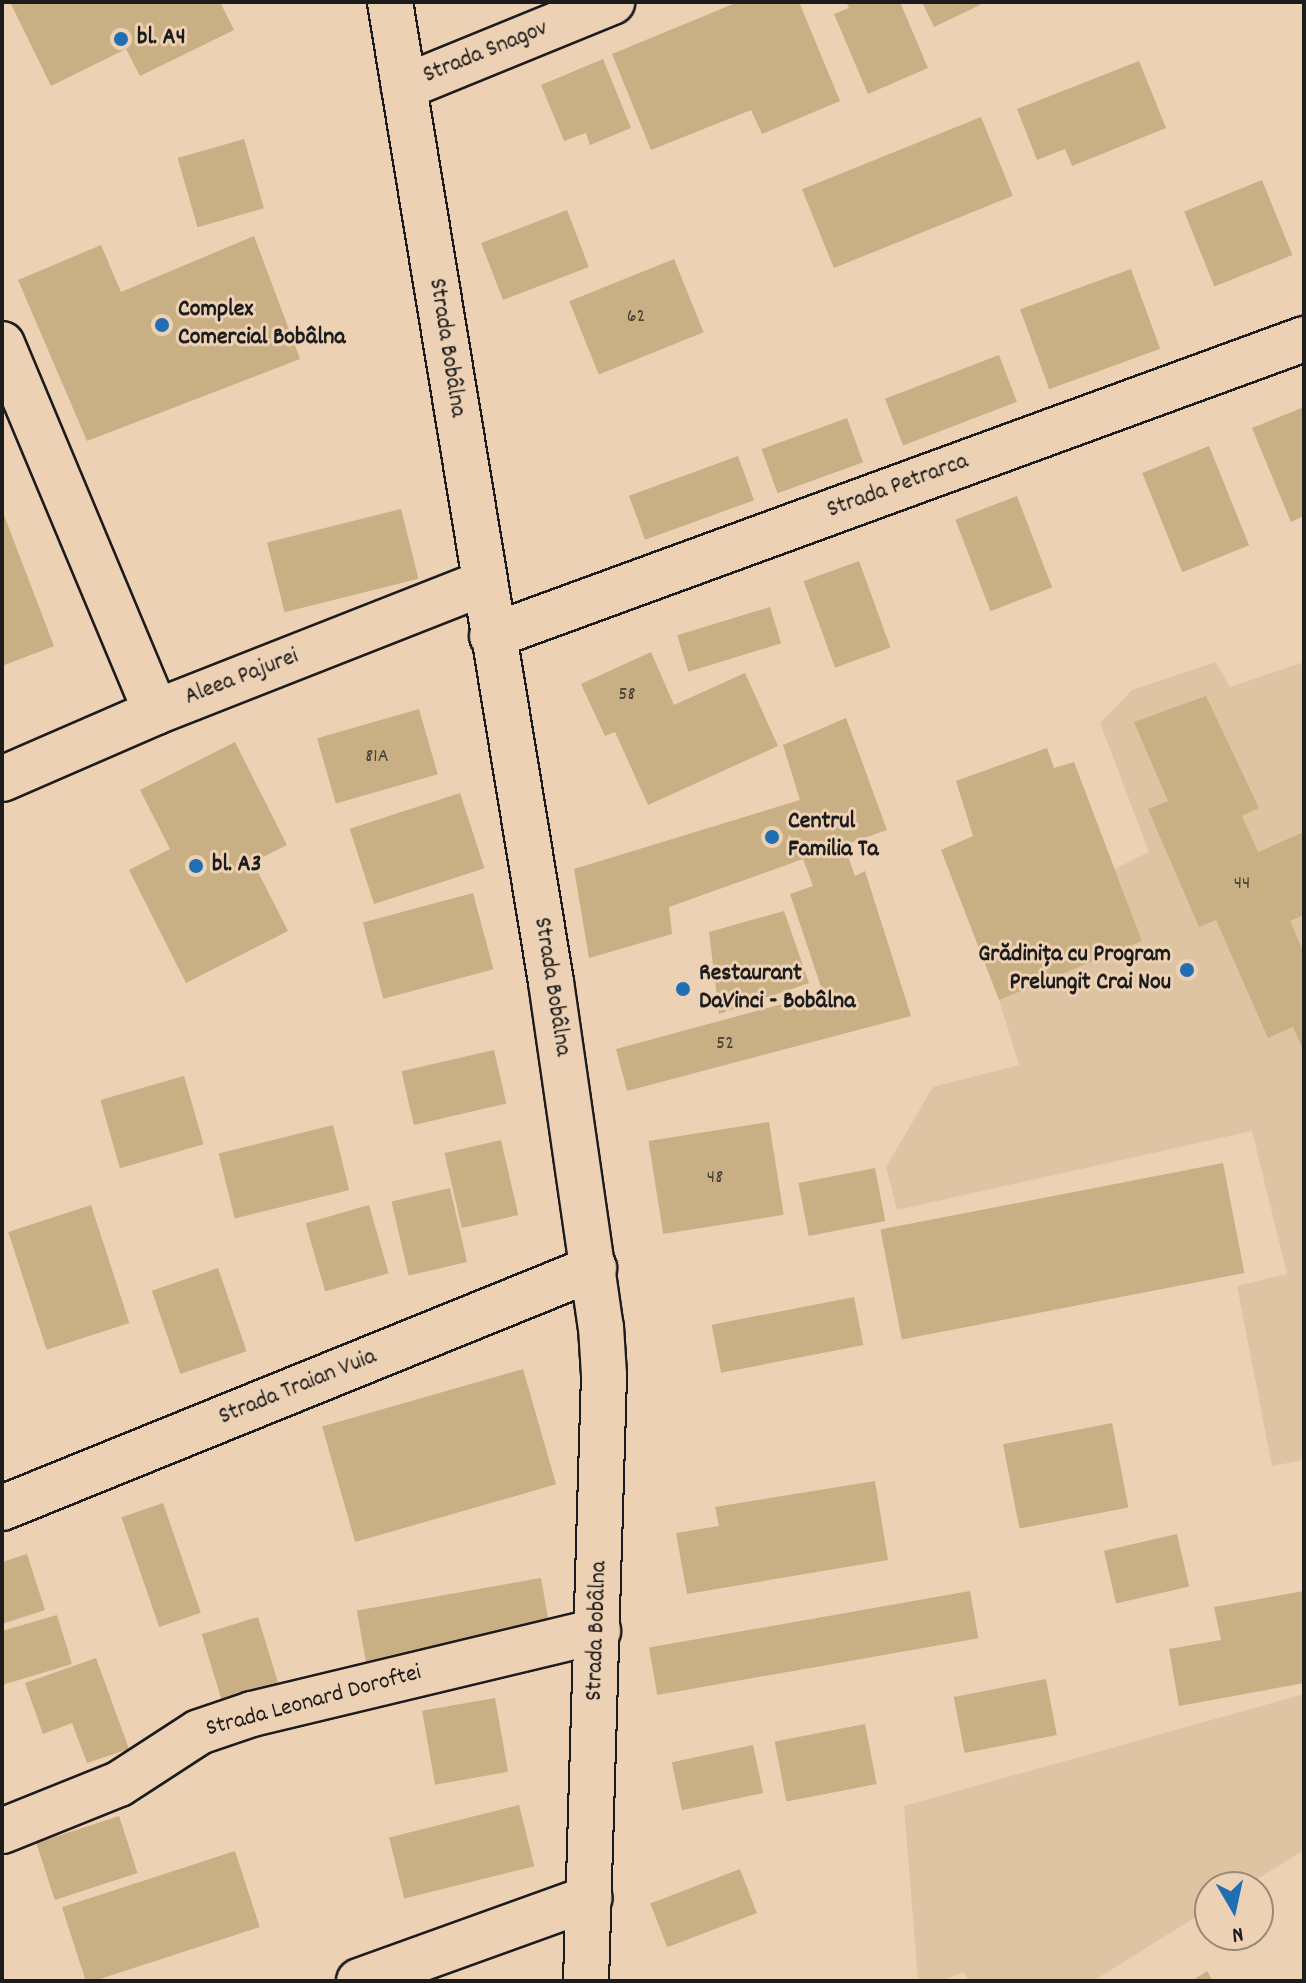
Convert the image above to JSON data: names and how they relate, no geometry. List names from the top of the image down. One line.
{"streets":{"street":["Strada Snagov","Strada Bobâlna","Strada Petrarca","Aleea Pajurei","Strada Traian Vuia","Strada Leonard Doroftei"]},"crossings":[["Strada Snagov","Strada Bobâlna"],["Strada Bobâlna","Strada Petrarca"],["Strada Bobâlna","Aleea Pajurei"],["Strada Bobâlna","Strada Traian Vuia"],["Strada Bobâlna","Strada Leonard Doroftei"]],"places":["bl. A4","Complex Comercial Bobâlna","Centrul Familia Ta","bl. A3","Grădinița cu Program Prelungit Crai Nou","Restaurant DaVinci - Bobâlna"],"house_numbers":["62","58","81A","44","52","48"],"north":"bottom"}
